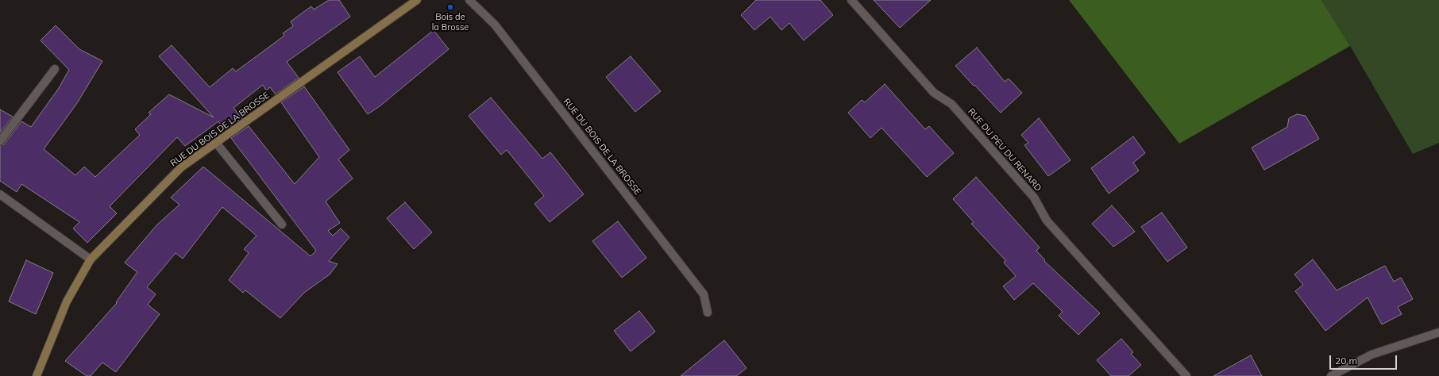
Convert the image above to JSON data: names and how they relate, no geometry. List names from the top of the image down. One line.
{"streets":{"street":["RUE DU BOIS DE LA BROSSE","RUE DU PEU DU RENARD"]},"places":["Bois de la Brosse"],"scale_bar":"20 m"}
